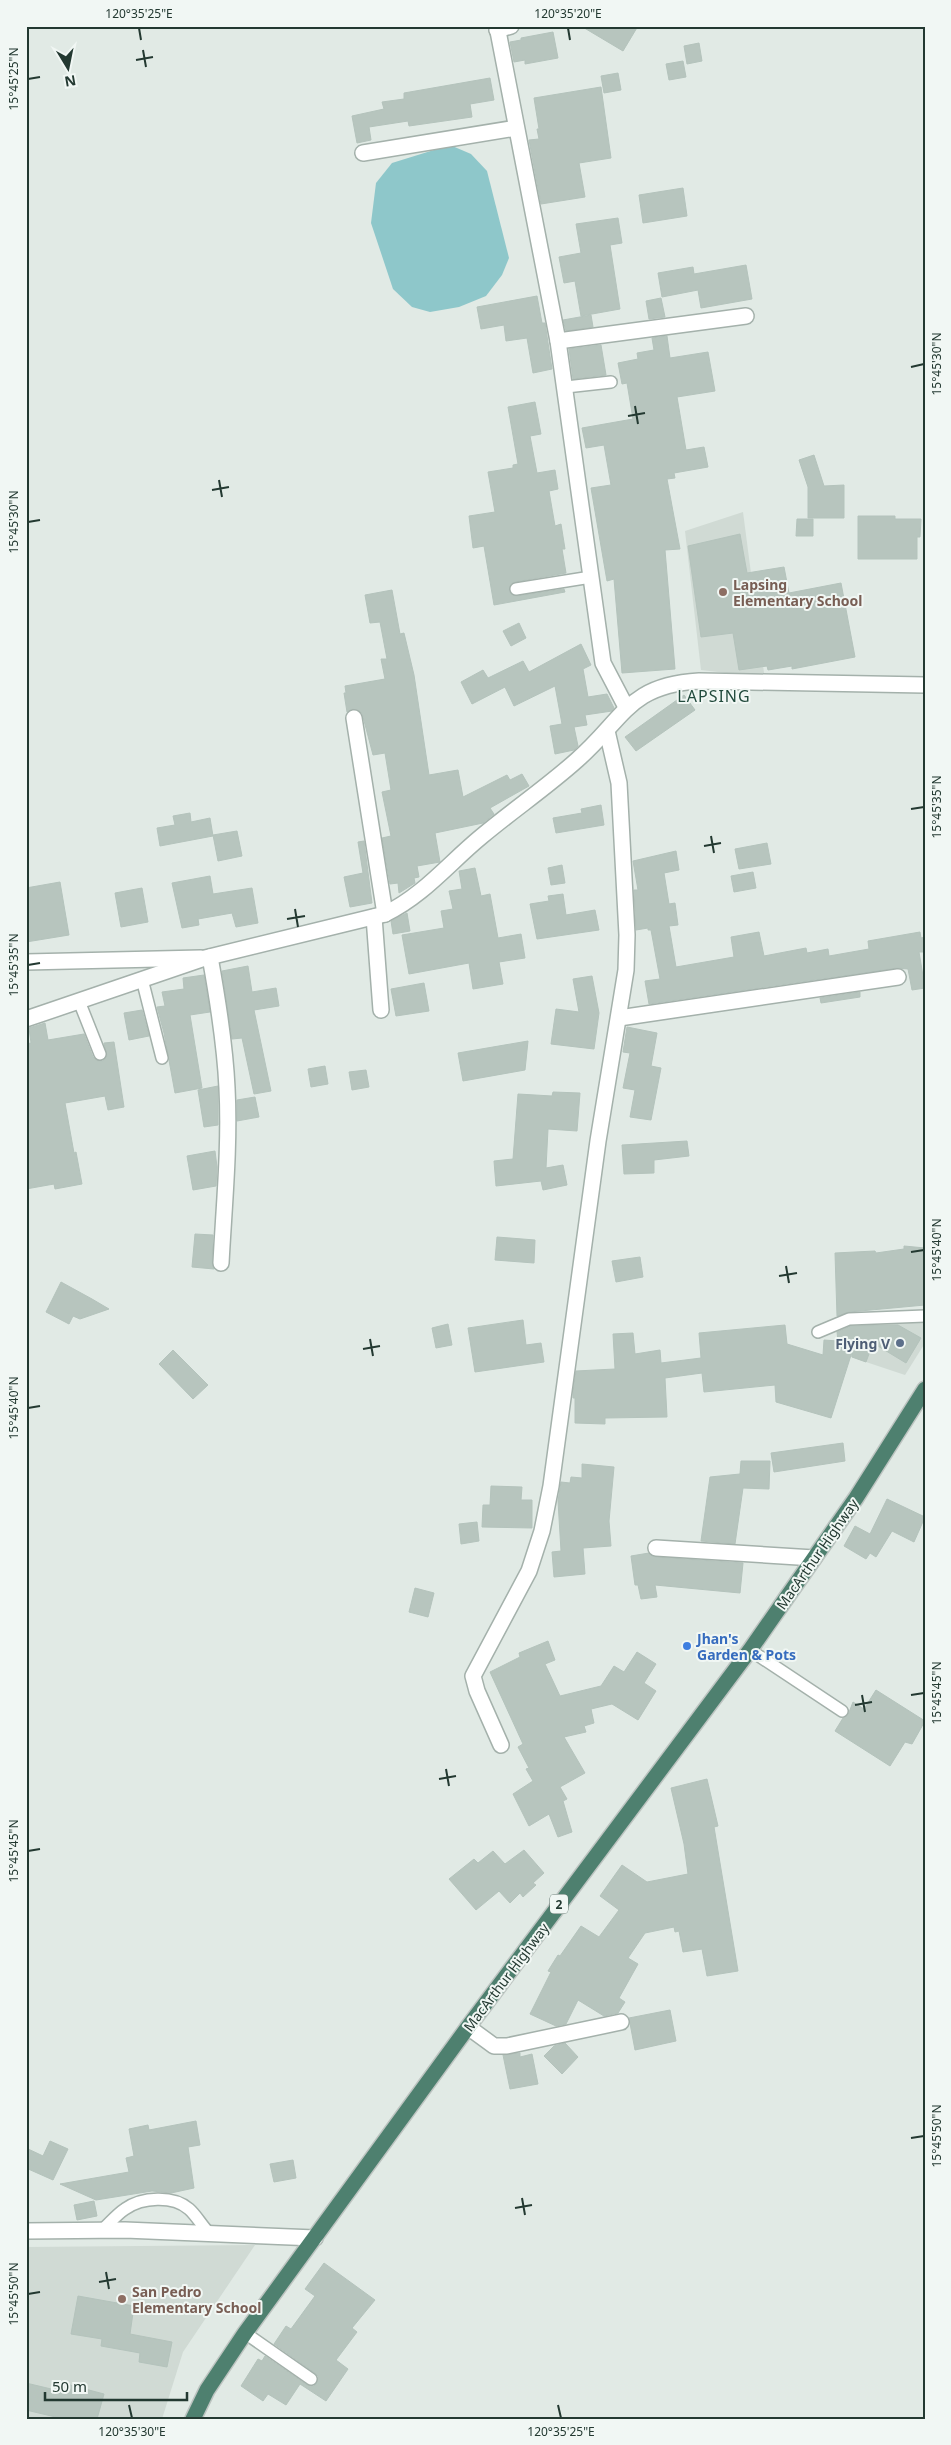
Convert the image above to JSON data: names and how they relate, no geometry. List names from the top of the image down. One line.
{"streets":{"highway":["MacArthur Highway","2"]},"districts":["LAPSING"],"places":["Lapsing Elementary School","Flying V","Jhan's Garden & Pots","San Pedro Elementary School"],"scale_bar":"50 m","north":"bottom","coordinates":["120°35'25\"E","120°35'20\"E","15°45'25\"N","15°45'30\"N","15°45'35\"N","15°45'40\"N","15°45'45\"N","15°45'50\"N","120°35'30\"E"]}
